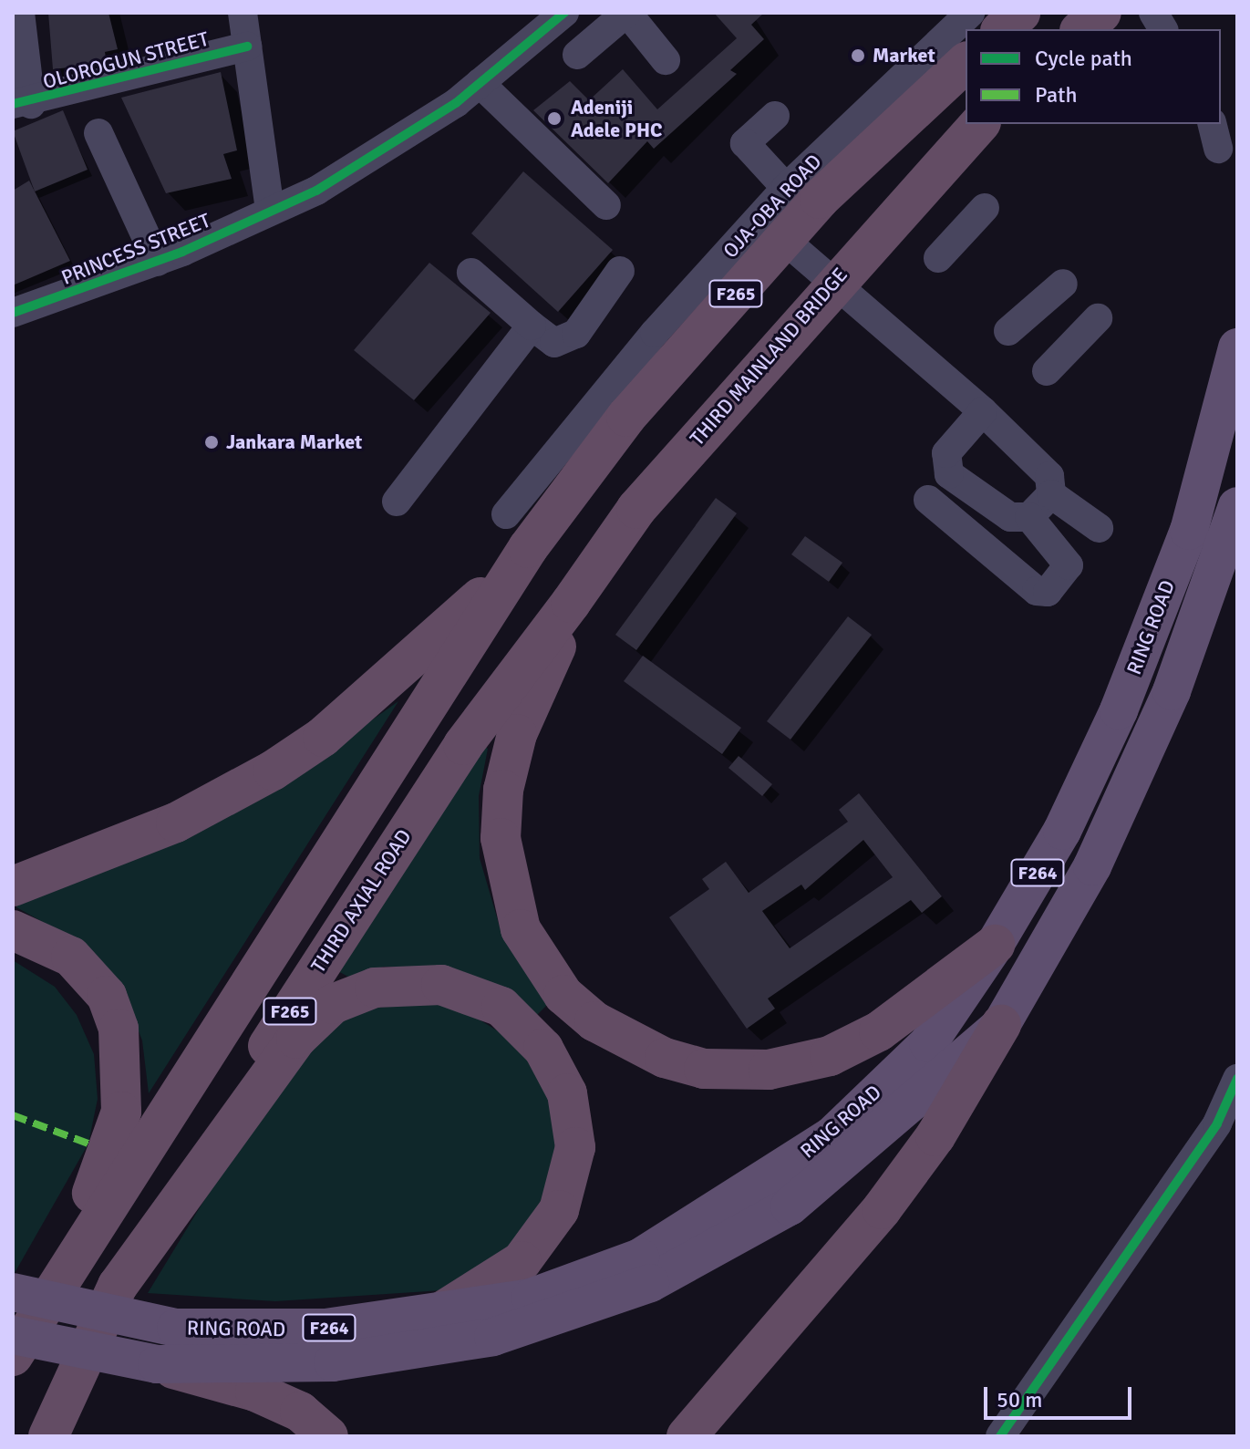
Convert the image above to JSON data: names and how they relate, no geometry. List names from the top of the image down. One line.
{"streets":{"highway":["F265","THIRD MAINLAND BRIDGE","F264","THIRD AXIAL ROAD"],"main road":["RING ROAD"],"street":["OLOROGUN STREET","OJA-OBA ROAD","PRINCESS STREET"]},"crossings":[["THIRD MAINLAND BRIDGE","THIRD AXIAL ROAD"],["RING ROAD","F264"]],"places":["Market","Adeniji Adele PHC","Jankara Market"],"legend":["Cycle path","Path"],"scale_bar":"50 m"}
